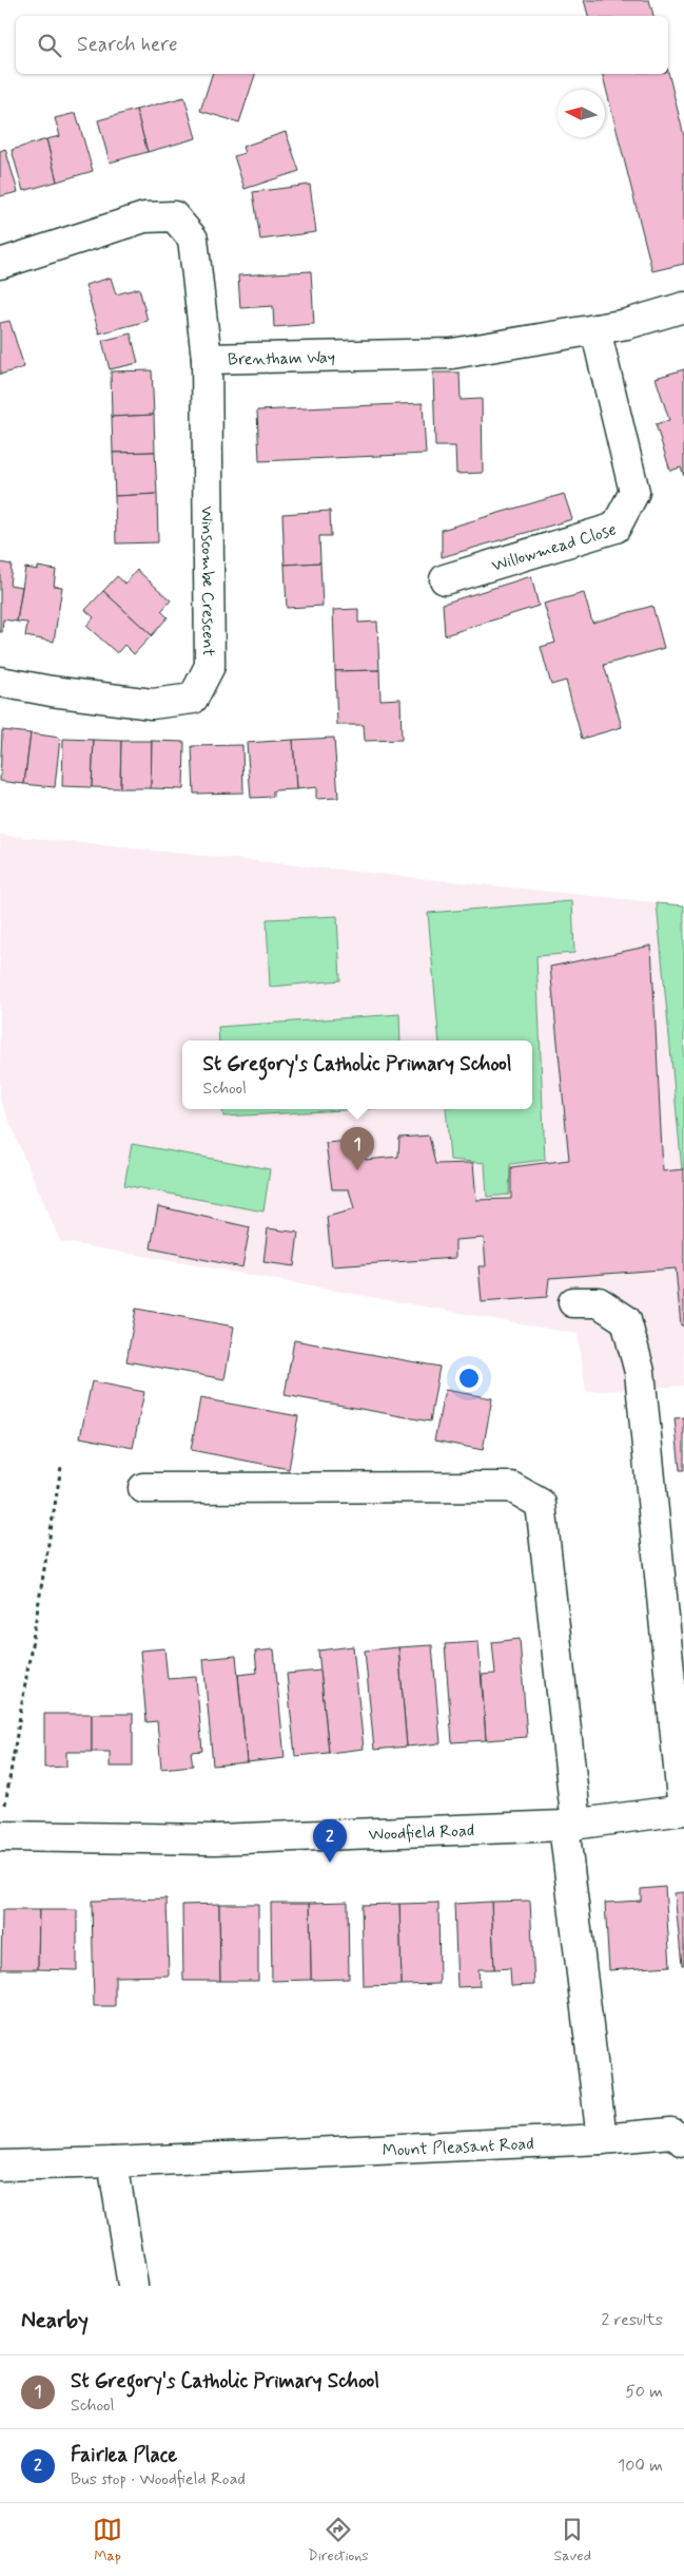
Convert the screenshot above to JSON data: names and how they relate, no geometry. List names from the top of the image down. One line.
{"streets":{"street":["Brentham Way","Willowmead Close","Winscombe Crescent","Woodfield Road","Mount Pleasant Road"]},"crossings":[["Brentham Way","Willowmead Close"],["Brentham Way","Winscombe Crescent"]],"north":"left","page":{"search":"Search here","popup":["St Gregory's Catholic Primary School","School"],"pins":["1","2"],"heading":["Nearby","2 results"],"list":[{"mark":"1","name":"St Gregory's Catholic Primary School","note":"School","value":"50 m"},{"mark":"2","name":"Fairlea Place","note":"Bus stop · Woodfield Road","value":"100 m"}],"nav":["Map","Directions","Saved"]}}
